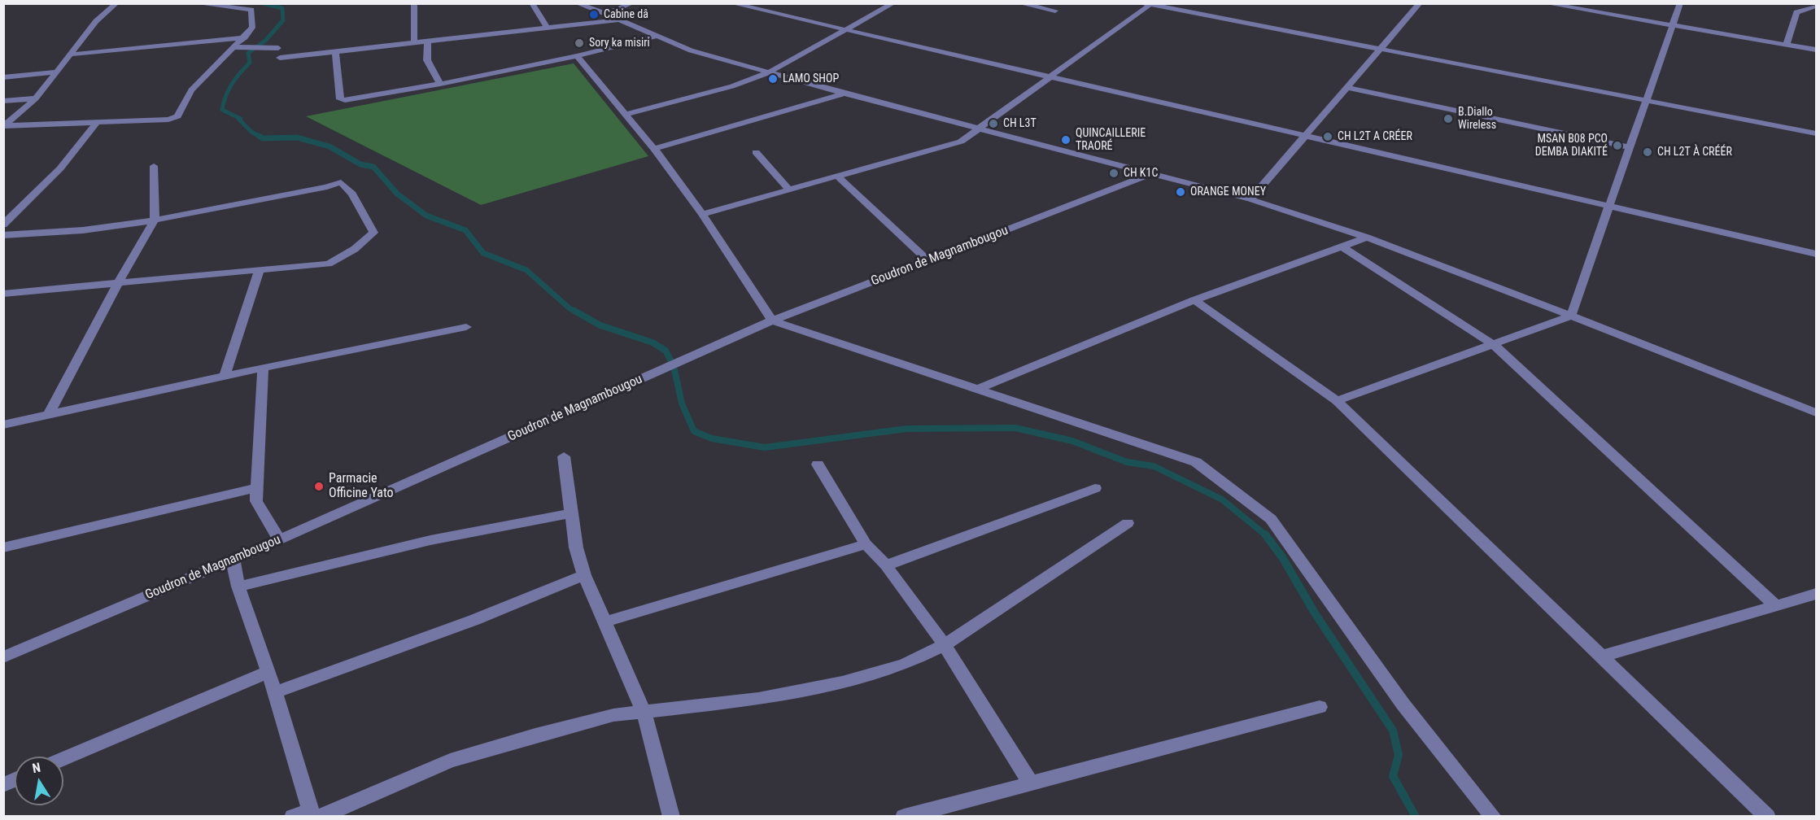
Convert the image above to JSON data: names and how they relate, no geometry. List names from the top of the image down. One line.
{"streets":{"street":["Goudron de Magnambougou"]},"places":["Cabine dâ","Sory ka misiri","LAMO SHOP","B.Diallo Wireless","CH L3T","CH L2T A CRÉER","QUINCAILLERIE TRAORÉ","MSAN B08 PCO DEMBA DIAKITÉ","CH L2T À CRÉÉR","CH K1C","ORANGE MONEY","Parmacie Officine Yato"],"north":"top"}
